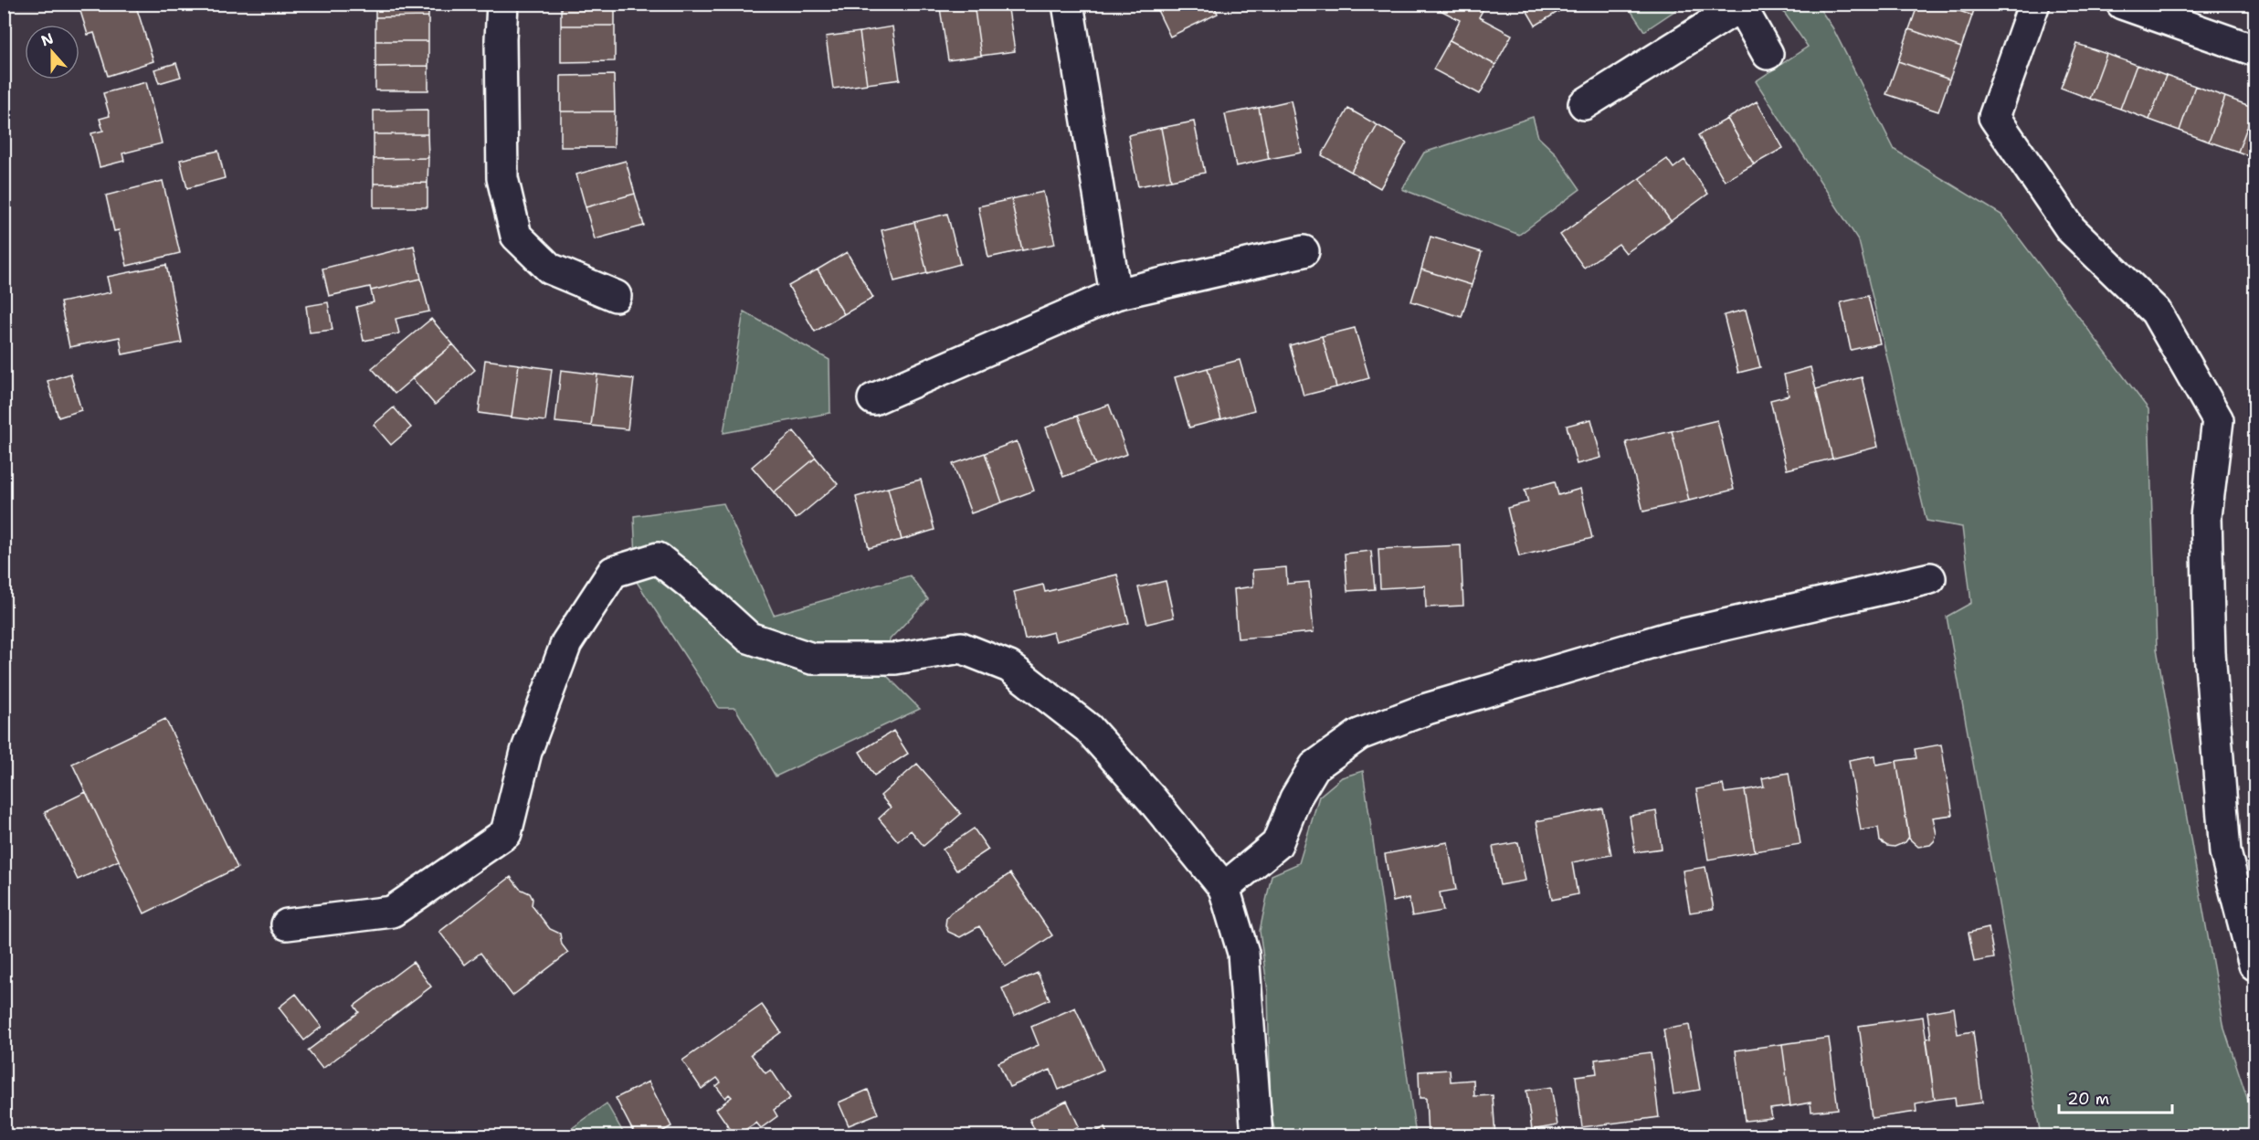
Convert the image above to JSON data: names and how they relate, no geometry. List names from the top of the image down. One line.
{"scale_bar":"20 m","north":"top"}
